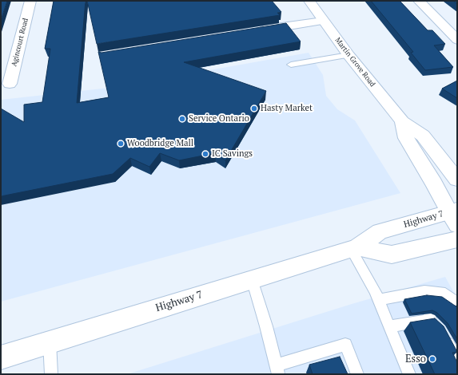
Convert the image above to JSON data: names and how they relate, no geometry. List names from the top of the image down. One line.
{"streets":{"street":["Agincourt Road","Martin Grove Road","Highway 7"]},"crossings":[["Martin Grove Road","Highway 7"]],"places":["Hasty Market","Service Ontario","Woodbridge Mall","IC Savings","Esso"]}
